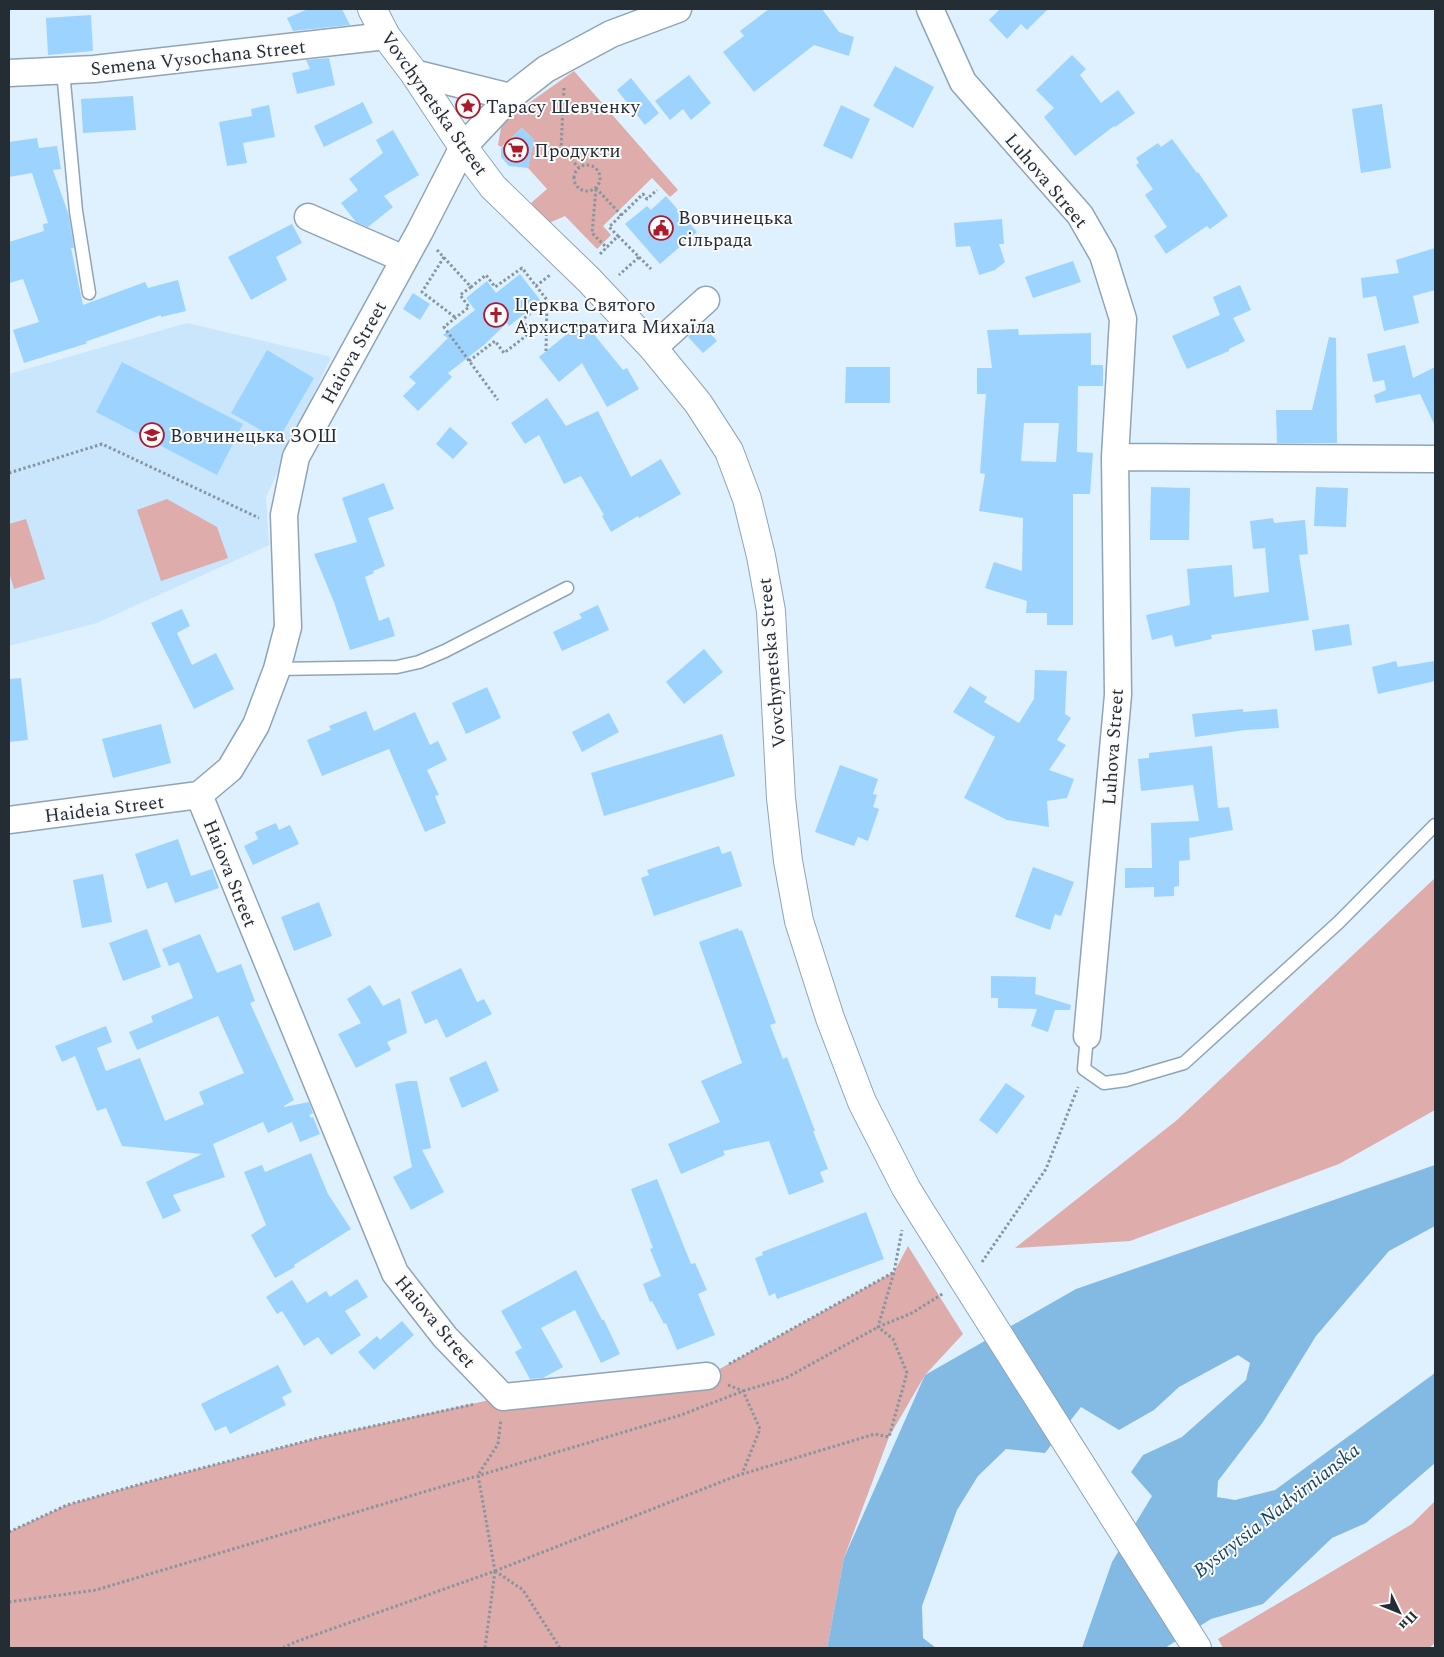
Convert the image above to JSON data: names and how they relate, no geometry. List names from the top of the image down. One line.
{"streets":{"street":["Semena Vysochana Street","Vovchynetska Street","Luhova Street","Haiova Street","Haideia Street"]},"crossings":[["Semena Vysochana Street","Vovchynetska Street"],["Vovchynetska Street","Haiova Street"],["Haiova Street","Haideia Street"]],"water":["Bystrytsia Nadvirnianska"],"places":{"place":["Тарасу Шевченку"],"supermarket":["Продукти"],"public building":["Вовчинецька сільрада"],"church":["Церква Святого Архистратига Михаїла"],"school or university":["Вовчинецька ЗОШ"]},"north":"bottom right"}
